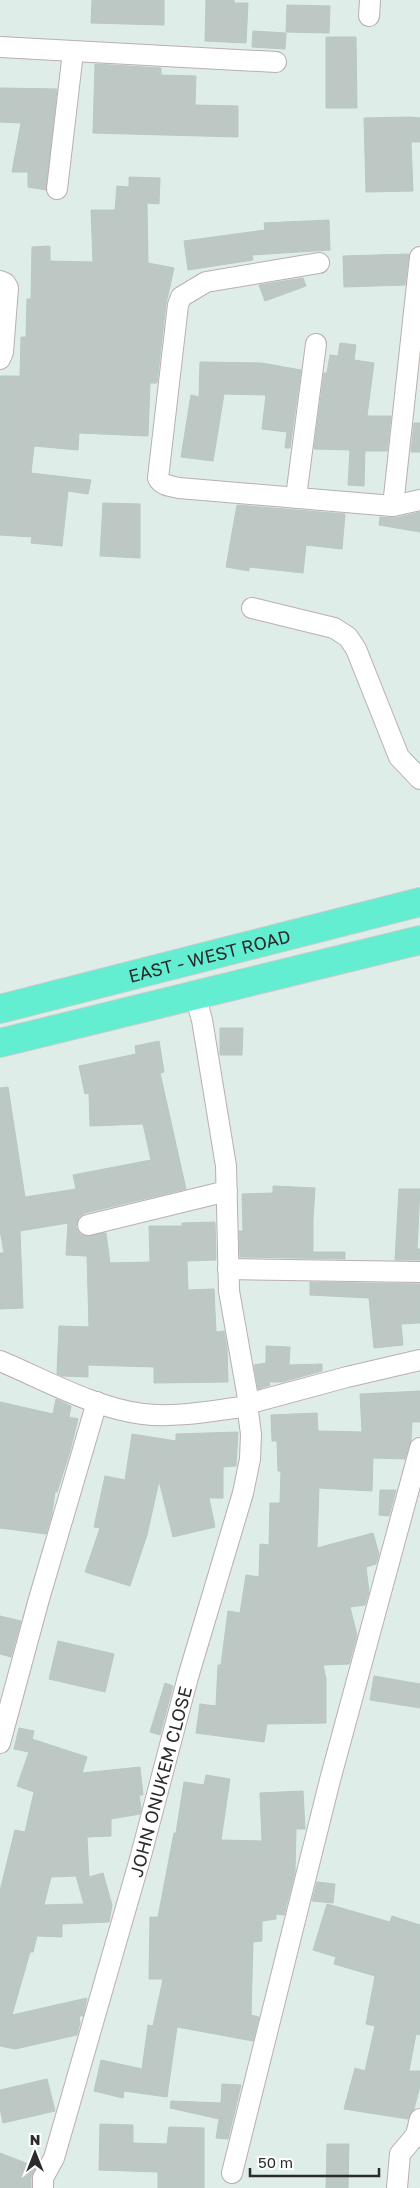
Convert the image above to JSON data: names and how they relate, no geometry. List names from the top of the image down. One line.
{"streets":{"main road":["EAST - WEST ROAD"],"street":["JOHN ONUKEM CLOSE"]},"crossings":[["EAST - WEST ROAD","JOHN ONUKEM CLOSE"]],"scale_bar":"50 m","north":"top"}
